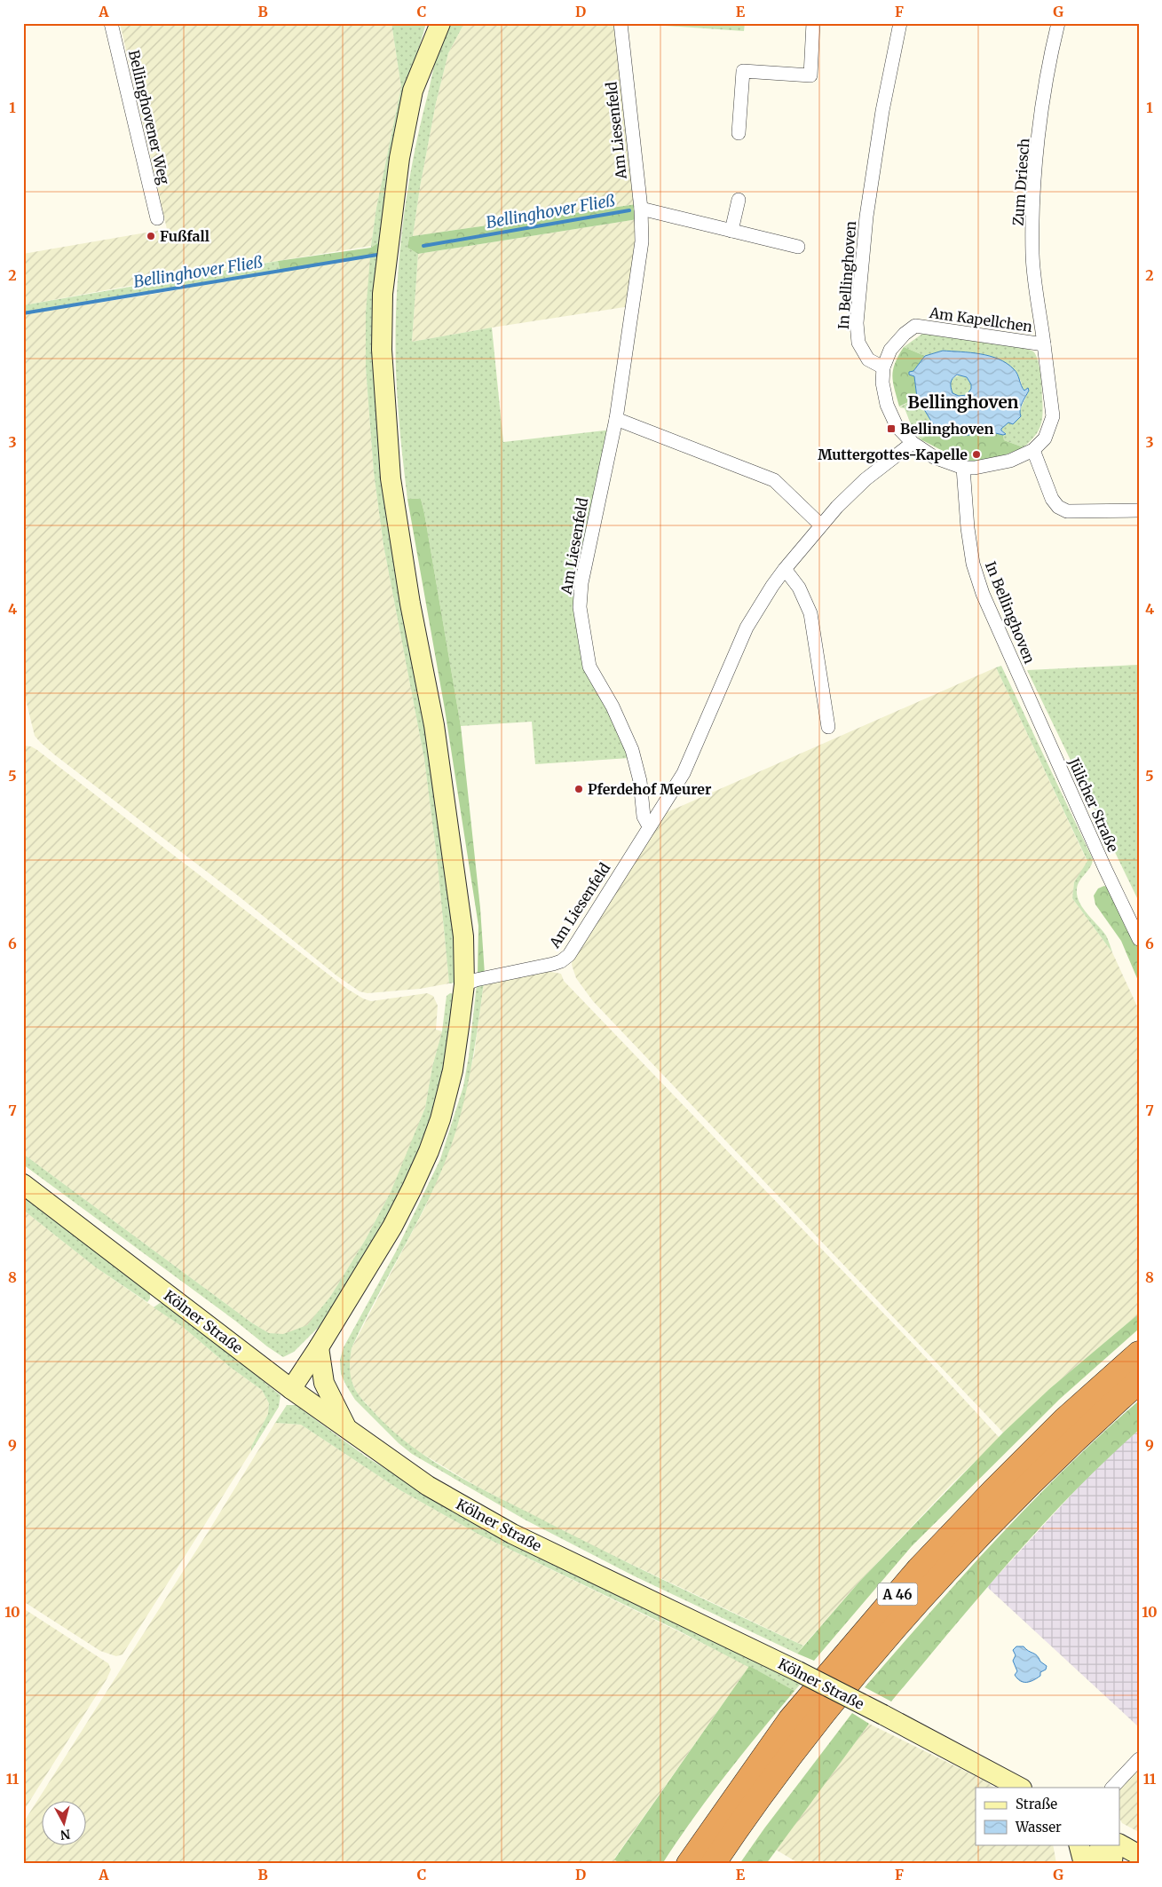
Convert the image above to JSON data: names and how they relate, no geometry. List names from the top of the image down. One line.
{"streets":{"highway":["A 46"],"main road":["Kölner Straße"],"street":["Bellinghovener Weg","Am Liesenfeld","Zum Driesch","In Bellinghoven","Am Kapellchen","Jülicher Straße"]},"crossings":[["Zum Driesch","Am Kapellchen"],["In Bellinghoven","Am Kapellchen"],["In Bellinghoven","Jülicher Straße"]],"districts":["Bellinghoven"],"water":["Bellinghover Fließ"],"places":{"other":["Fußfall","Muttergottes-Kapelle","Pferdehof Meurer"],"transit":["Bellinghoven"]},"legend":["Straße","Wasser"],"north":"bottom","grid":{"columns":["A","B","C","D","E","F","G"],"rows":["1","2","3","4","5","6","7","8","9","10","11"]}}
